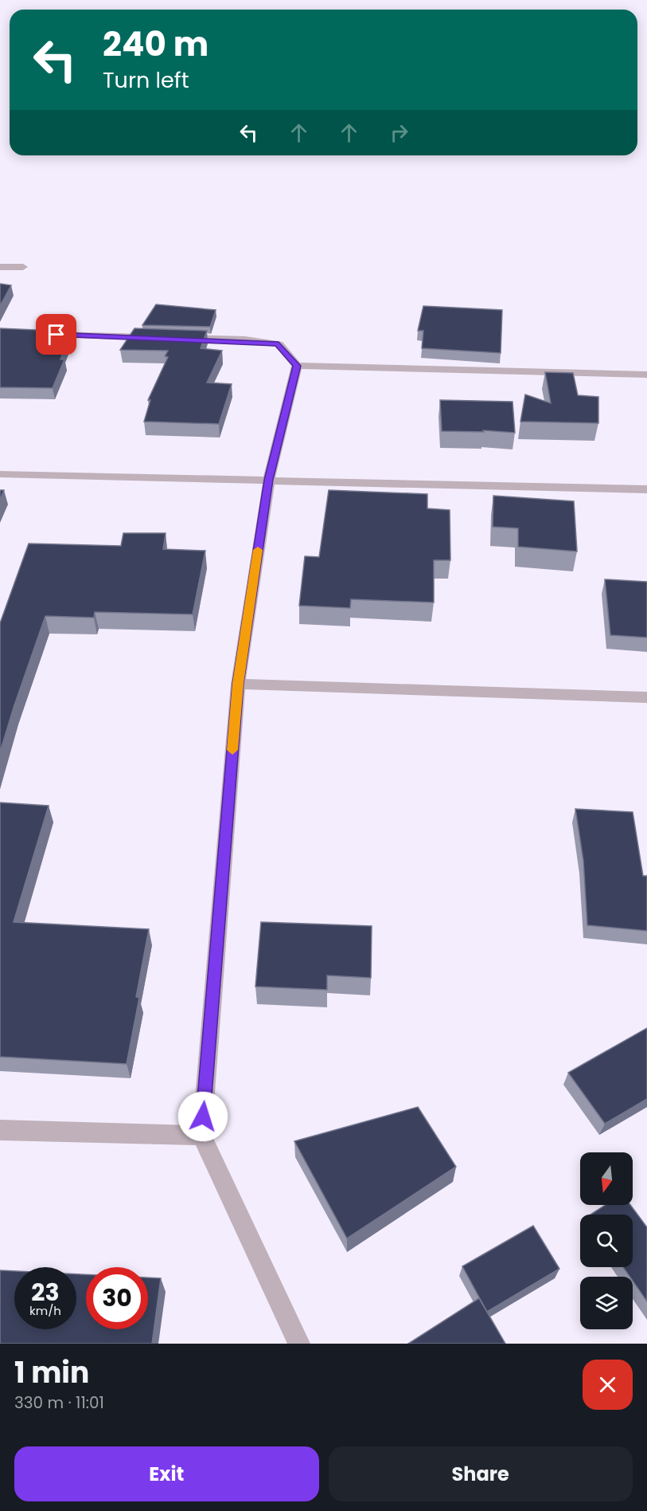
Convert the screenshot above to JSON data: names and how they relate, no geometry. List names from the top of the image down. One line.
{"north":"bottom","page":{"turn":["240 m","Turn left"],"speed":"23 km/h","limit":"30","heading":["1 min","330 m · 11:01"],"buttons":["Exit","Share"]}}
